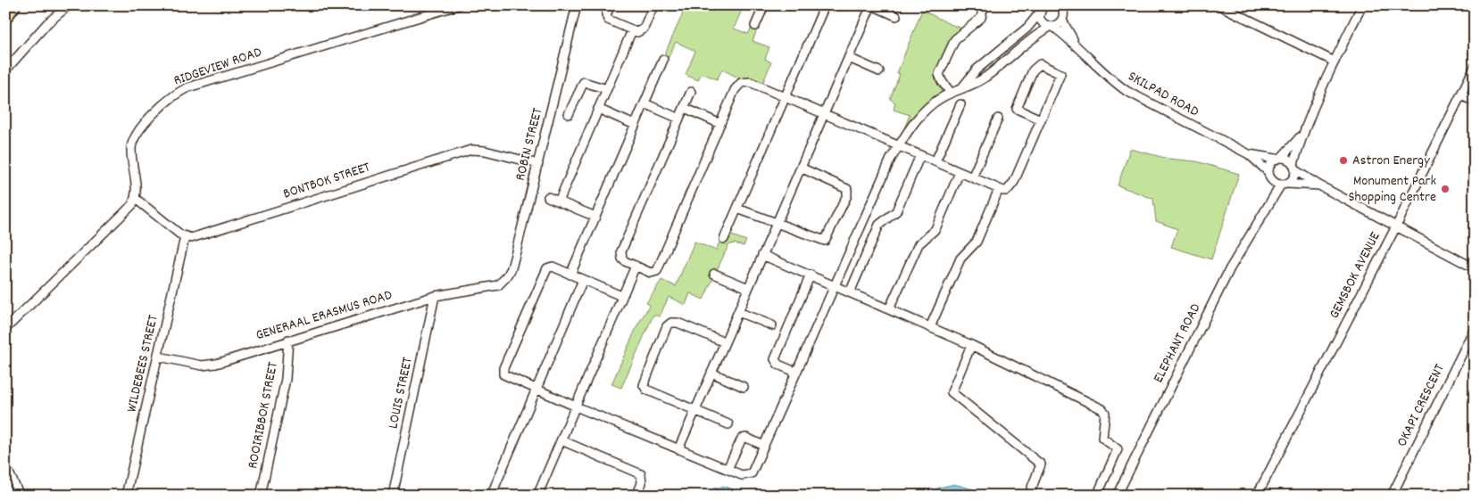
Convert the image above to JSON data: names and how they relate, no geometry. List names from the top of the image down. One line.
{"streets":{"street":["RIDGEVIEW ROAD","SKILPAD ROAD","ROBIN STREET","BONTBOK STREET","GEMSBOK AVENUE","GENERAAL ERASMUS ROAD","ELEPHANT ROAD","WILDEBEES STREET","LOUIS STREET","OKAPI CRESCENT","ROOIRIBBOK STREET"]},"crossings":[["SKILPAD ROAD","ELEPHANT ROAD"],["ROBIN STREET","BONTBOK STREET"],["ROBIN STREET","GENERAAL ERASMUS ROAD"],["BONTBOK STREET","WILDEBEES STREET"],["GENERAAL ERASMUS ROAD","WILDEBEES STREET"],["GENERAAL ERASMUS ROAD","LOUIS STREET"],["GENERAAL ERASMUS ROAD","ROOIRIBBOK STREET"]],"places":["Astron Energy","Monument Park Shopping Centre"]}
